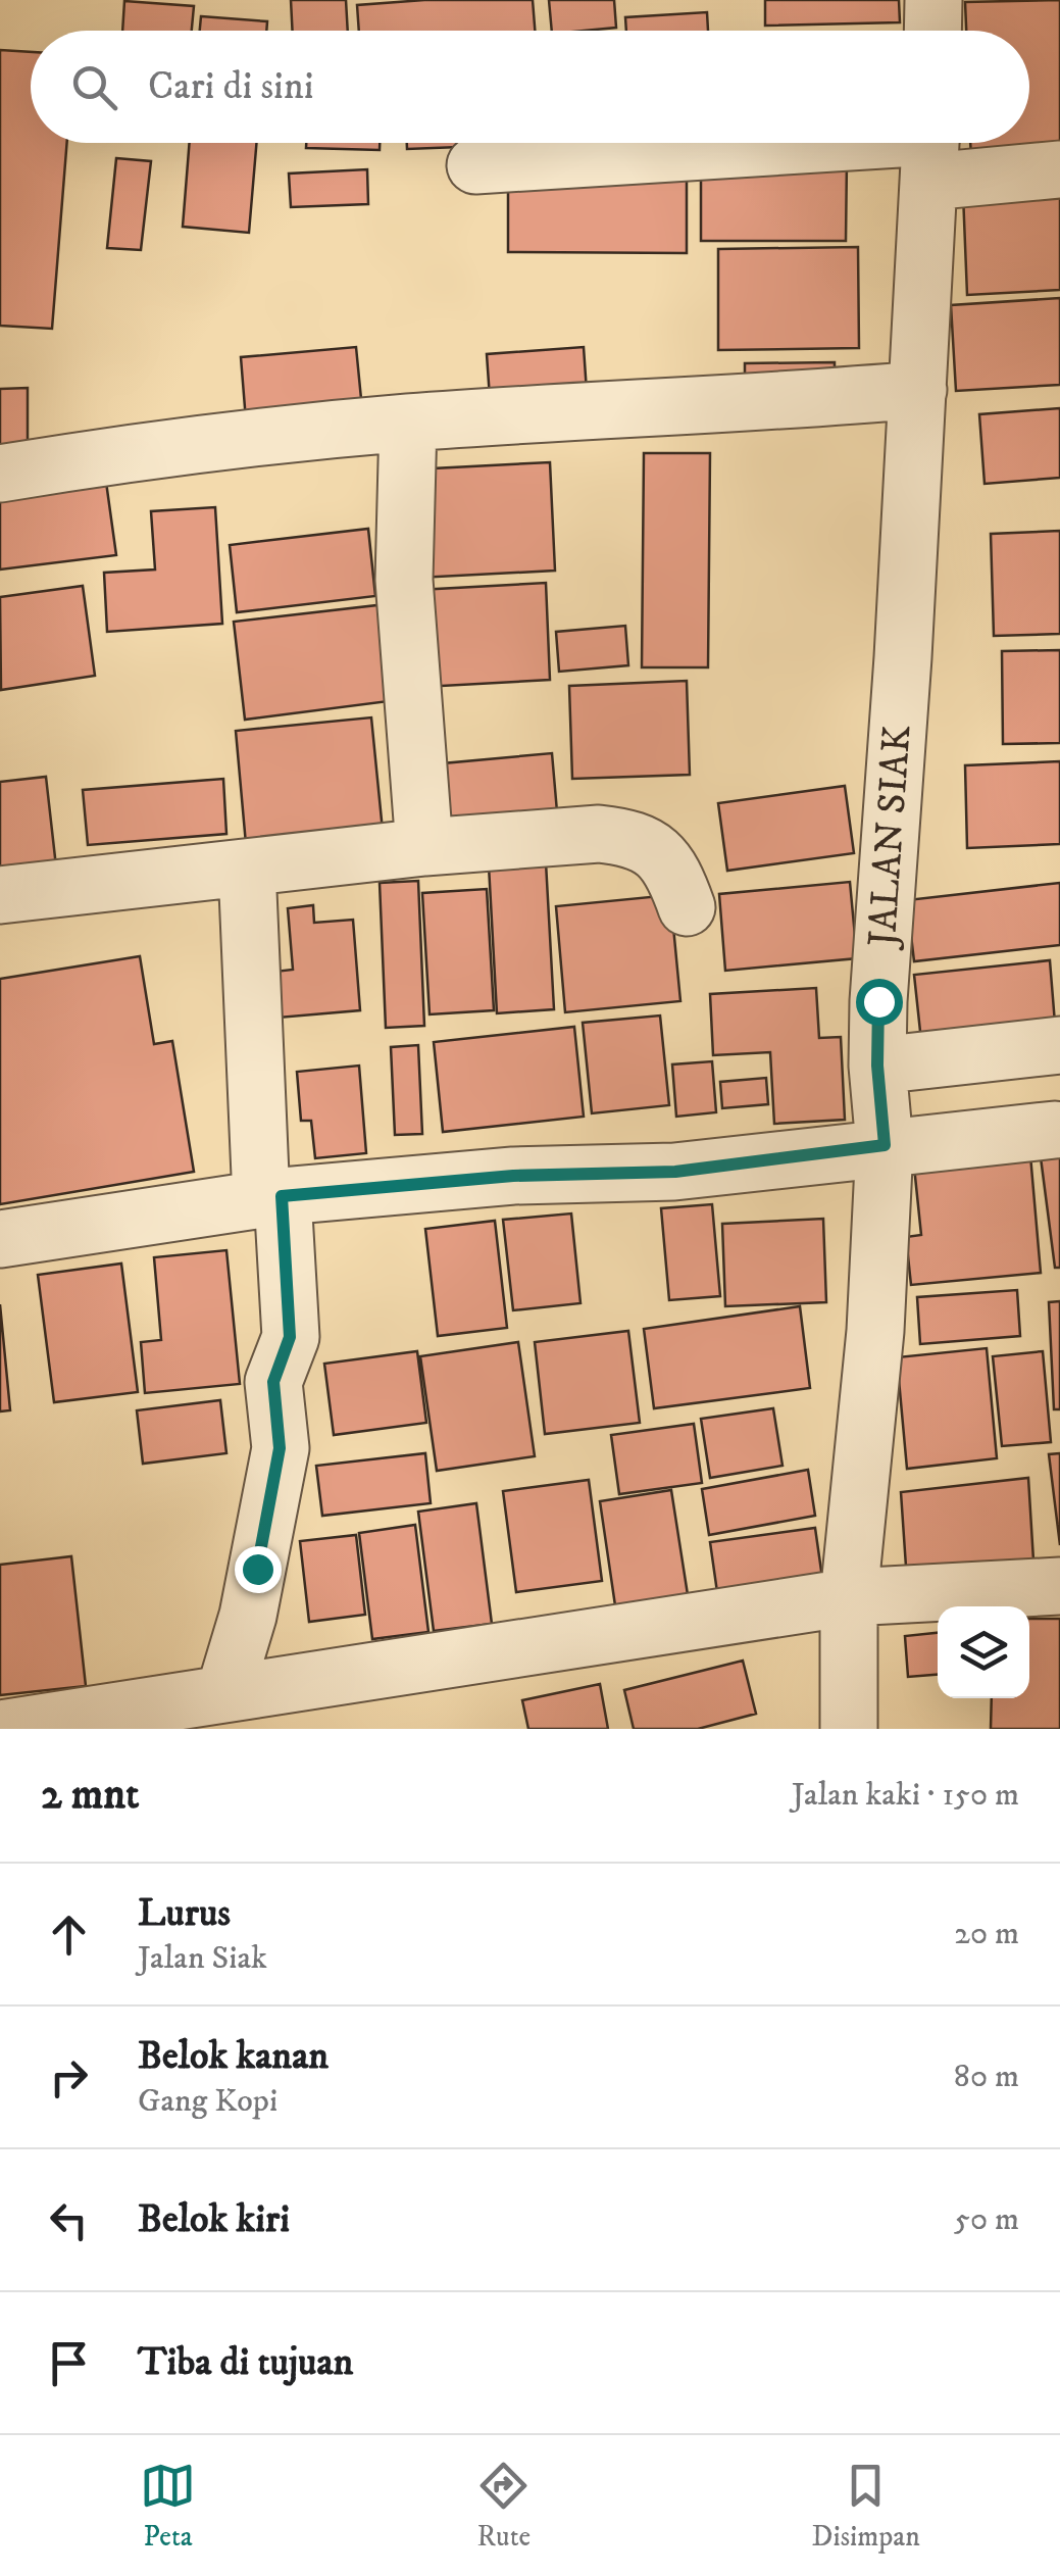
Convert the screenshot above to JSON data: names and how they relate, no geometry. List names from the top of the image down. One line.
{"streets":{"street":["JALAN SIAK"]},"page":{"search":"Cari di sini","heading":["2 mnt","Jalan kaki · 150 m"],"list":[["Lurus","Jalan Siak","20 m"],["Belok kanan","Gang Kopi","80 m"],["Belok kiri","50 m"],"Tiba di tujuan"],"nav":["Peta","Rute","Disimpan"]}}
